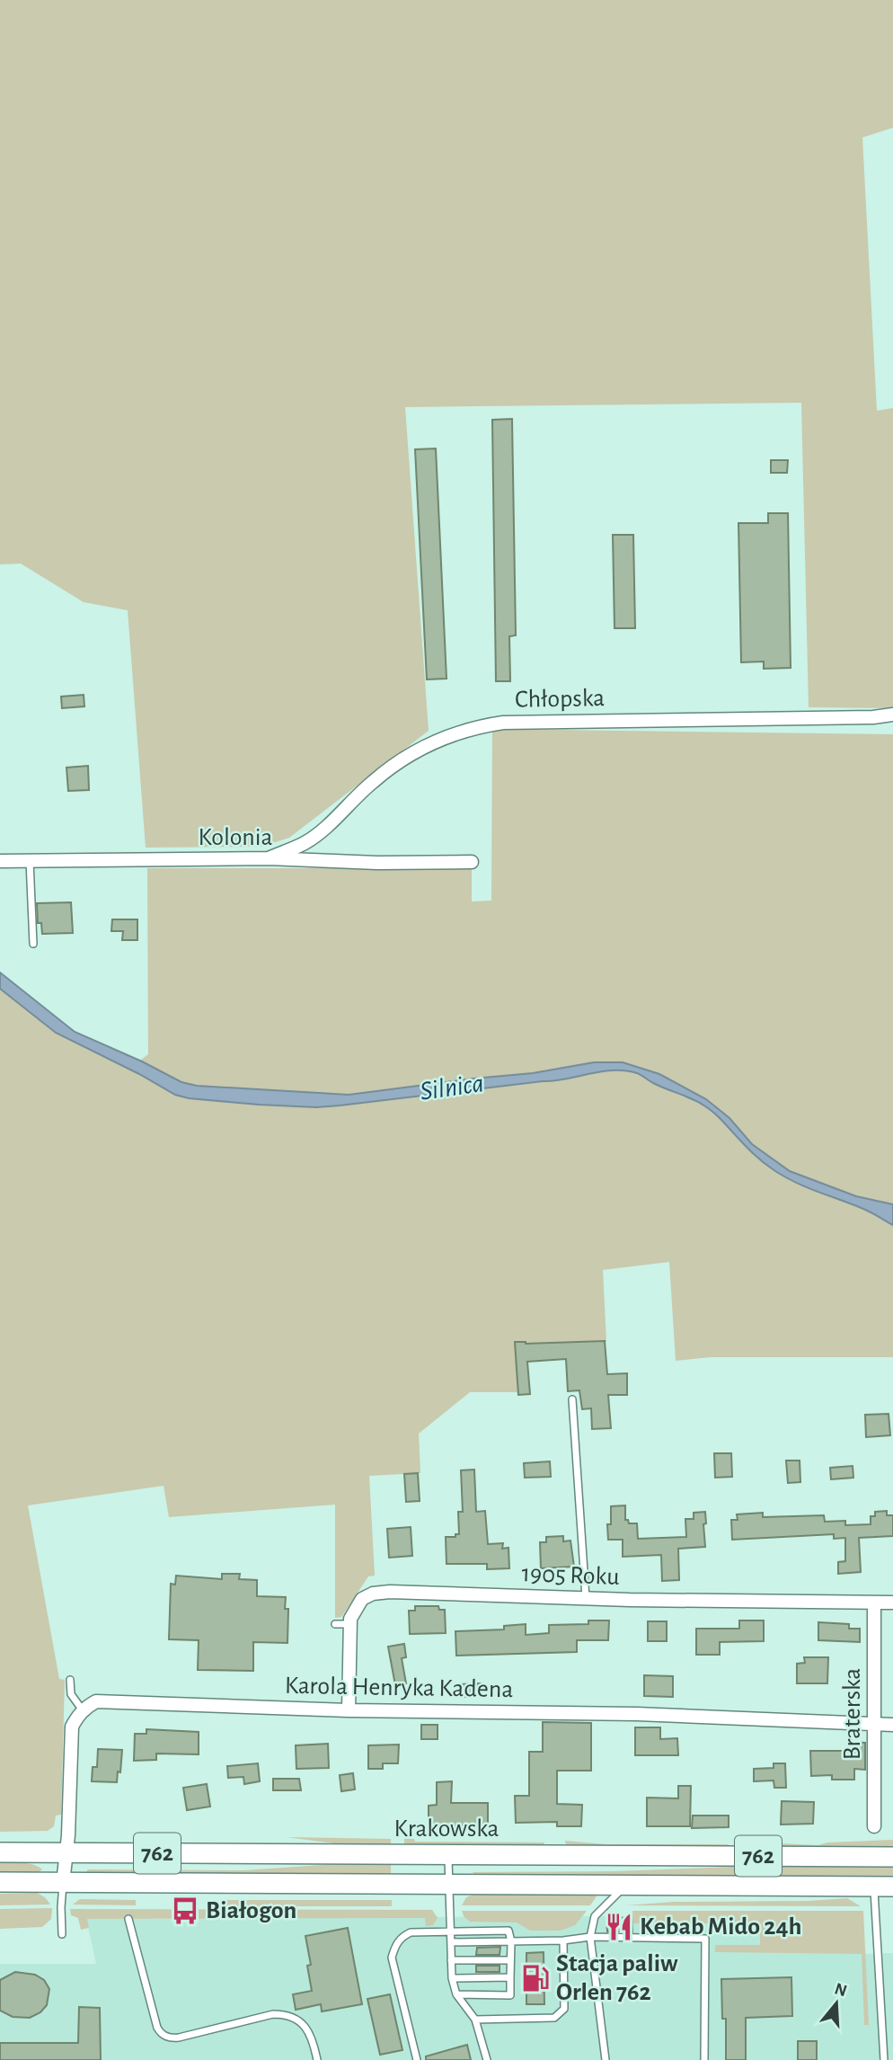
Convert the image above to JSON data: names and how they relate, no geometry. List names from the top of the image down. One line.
{"streets":{"main road":["Krakowska","762"],"street":["Chłopska","Kolonia","1905 Roku","Karola Henryka Kadena","Braterska"]},"crossings":[["Chłopska","Kolonia"],["1905 Roku","Karola Henryka Kadena"],["1905 Roku","Braterska"],["Karola Henryka Kadena","Braterska"]],"water":["Silnica"],"places":{"bus stop":["Białogon"],"restaurant":["Kebab Mido 24h"],"fuel station":["Stacja paliw Orlen 762"]},"north":"top"}
